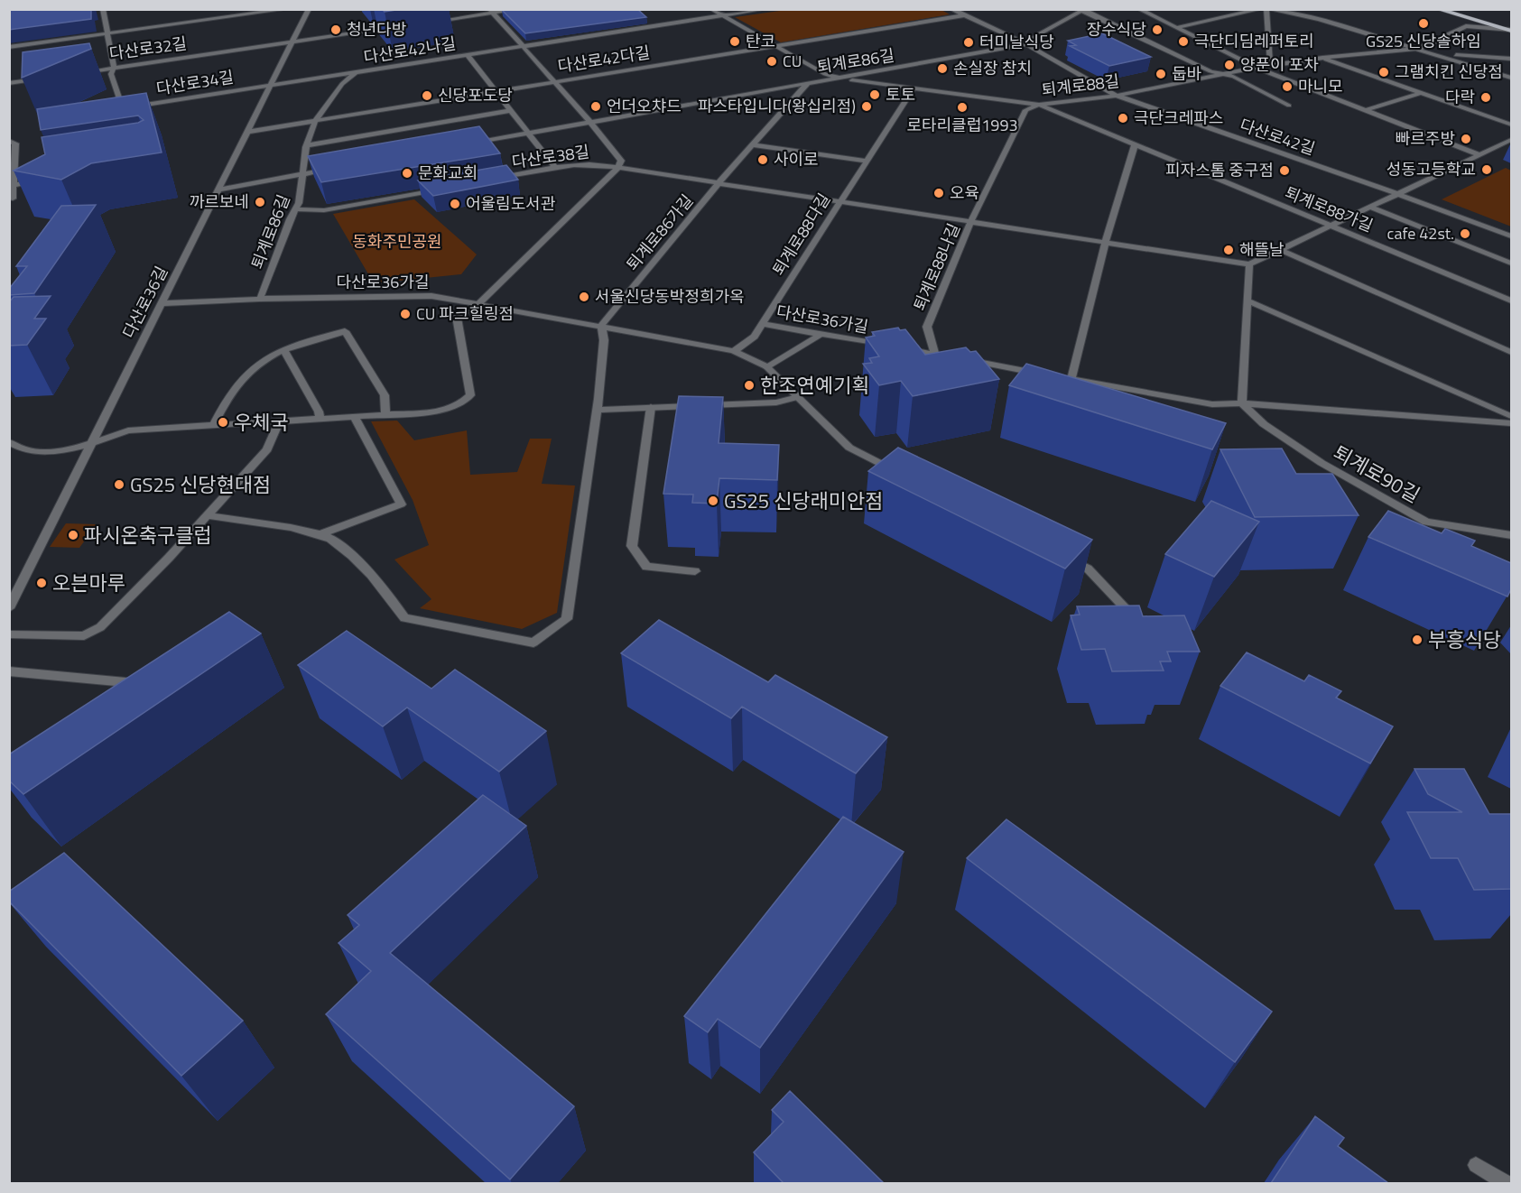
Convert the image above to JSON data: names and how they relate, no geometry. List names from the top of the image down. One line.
{"streets":{"street":["다산로32길","다산로42나길","다산로42다길","퇴계로86길","다산로34길","퇴계로88길","다산로42길","다산로38길","퇴계로88가길","퇴계로86가길","퇴계로88다길","퇴계로88나길","다산로36가길","다산로36길","퇴계로90길"]},"crossings":[["다산로32길","다산로34길"],["다산로32길","다산로36길"],["다산로42나길","다산로42다길"],["다산로42나길","퇴계로86길"],["다산로42나길","다산로34길"],["다산로42나길","다산로38길"],["다산로42나길","다산로36길"],["다산로42다길","퇴계로86길"],["다산로42다길","다산로42길"],["다산로42다길","다산로38길"],["다산로42다길","다산로36길"],["퇴계로86길","퇴계로88길"],["퇴계로86길","다산로42길"],["퇴계로86길","다산로38길"],["퇴계로86길","퇴계로86가길"],["퇴계로86길","다산로36가길"],["퇴계로86길","다산로36길"],["다산로34길","다산로36길"],["퇴계로88길","다산로42길"],["퇴계로88길","퇴계로88가길"],["퇴계로88길","퇴계로88다길"],["퇴계로88길","퇴계로88나길"],["다산로38길","퇴계로86가길"],["다산로38길","다산로36가길"],["퇴계로88가길","퇴계로88나길"],["퇴계로86가길","다산로36가길"],["퇴계로88다길","퇴계로88나길"],["퇴계로88다길","다산로36가길"],["퇴계로88나길","다산로36가길"],["다산로36가길","다산로36길"]],"parks":["동화주민공원"],"places":["GS25 신당솔하임","청년다방","장수식당","탄코","극단디딤레퍼토리","터미날식당","CU","양푼이 포차","손실장 참치","그램치킨 신당점","둡바","마니모","토토","신당포도당","다락","언더오챠드","파스타입니다(왕십리점)","로타리클럽1993","극단크레파스","빠르주방","사이로","성동고등학교","피자스톰 중구점","문화교회","오육","까르보네","어울림도서관","cafe 42st.","해뜰날","서울신당동박정희가옥","CU 파크힐링점","한조연예기획","우체국","GS25 신당현대점","GS25 신당래미안점","파시온축구클럽","오븐마루","부흥식당"]}
